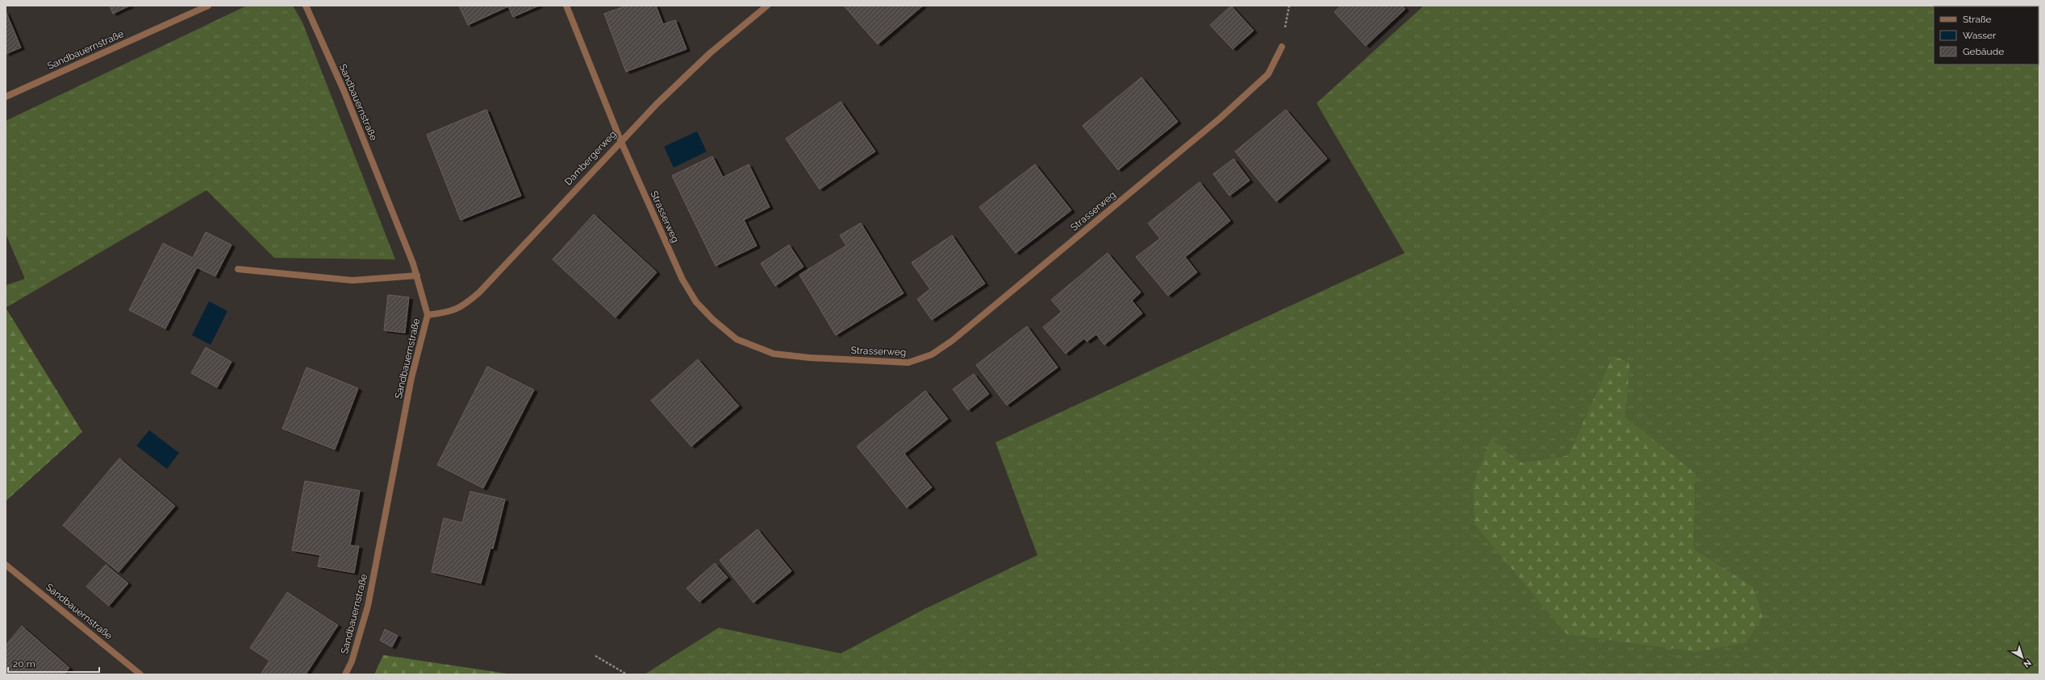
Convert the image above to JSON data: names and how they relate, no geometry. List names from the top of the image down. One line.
{"streets":{"street":["Sandbauernstraße","Dambergerweg","Strasserweg"]},"crossings":[["Sandbauernstraße","Dambergerweg"],["Dambergerweg","Strasserweg"]],"legend":["Straße","Wasser","Gebäude"],"scale_bar":"20 m","north":"bottom right"}
